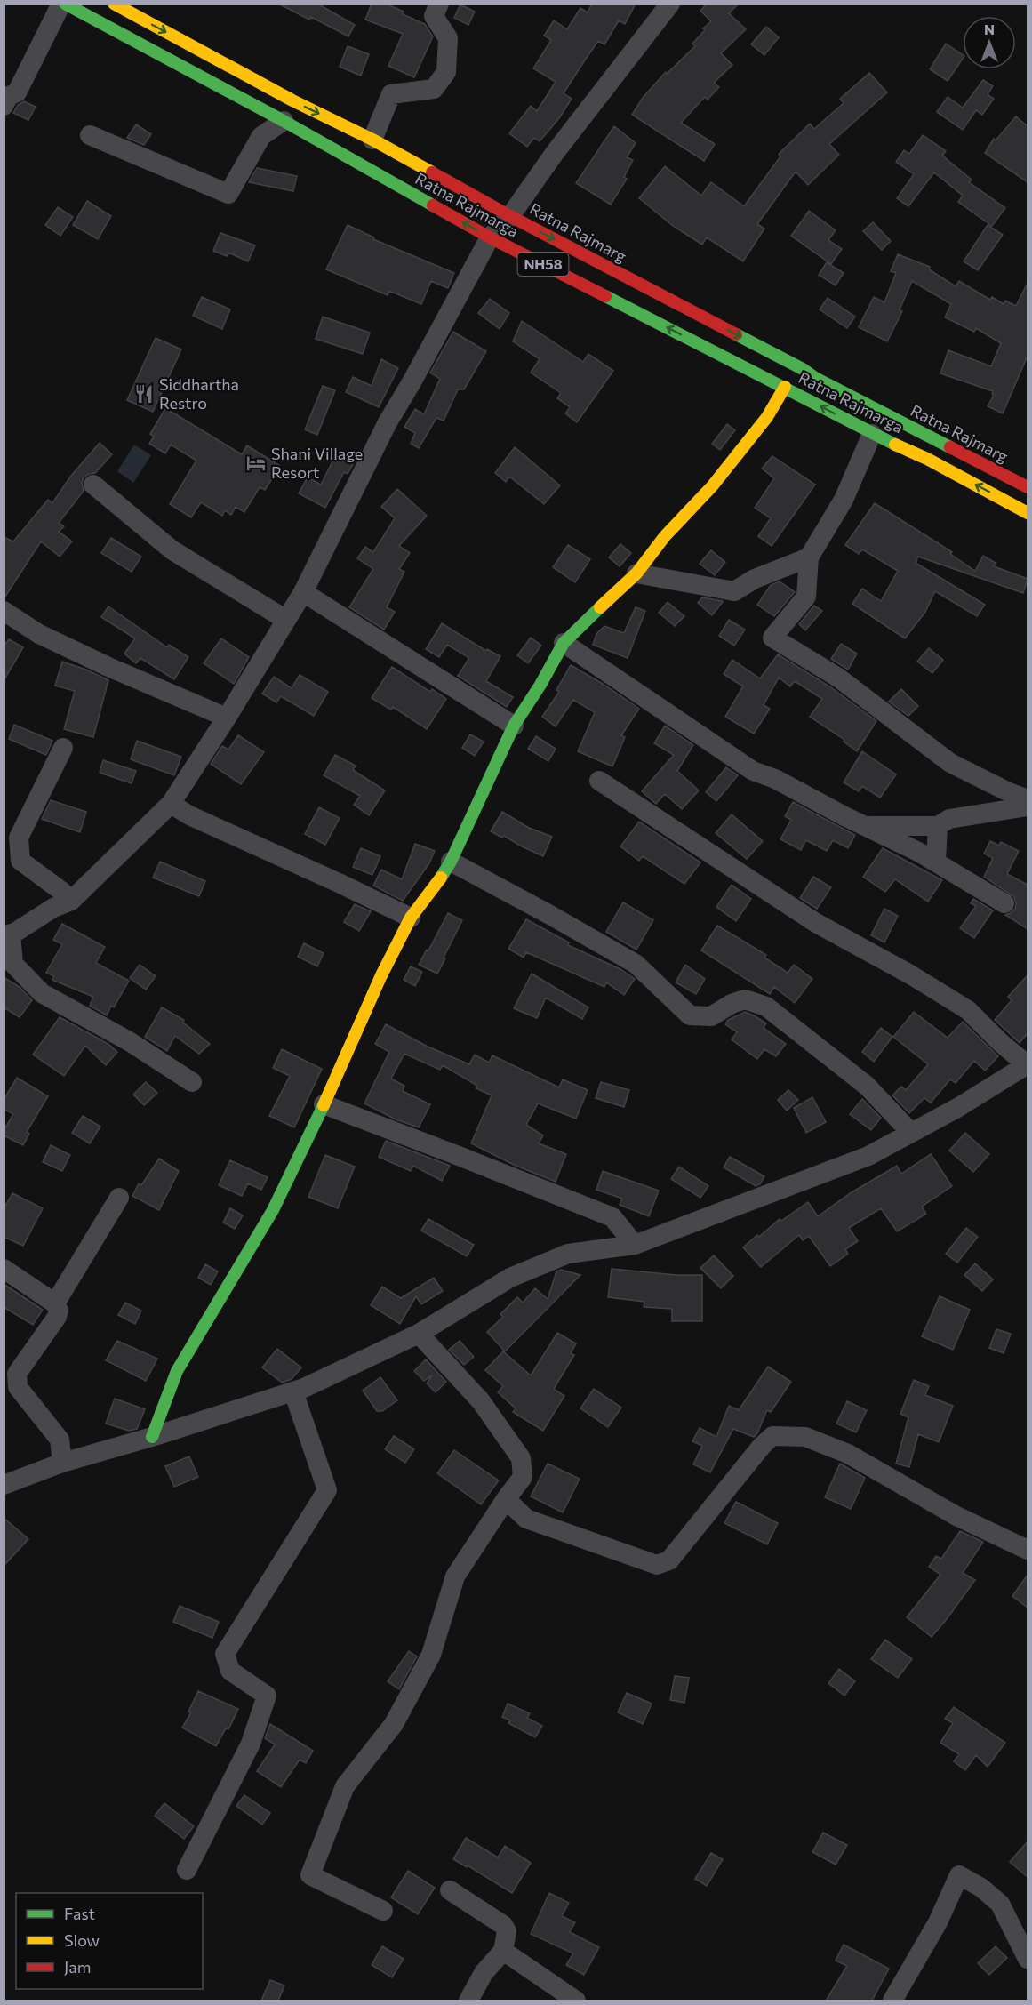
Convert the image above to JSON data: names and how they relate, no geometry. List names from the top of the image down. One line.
{"streets":{"main road":["Ratna Rajmarga","Ratna Rajmarg","NH58"]},"one_way":["Ratna Rajmarga","Ratna Rajmarg"],"places":{"restaurant":["Siddhartha Restro"],"hotel":["Shani Village Resort"]},"legend":["Fast","Slow","Jam"],"north":"top"}
